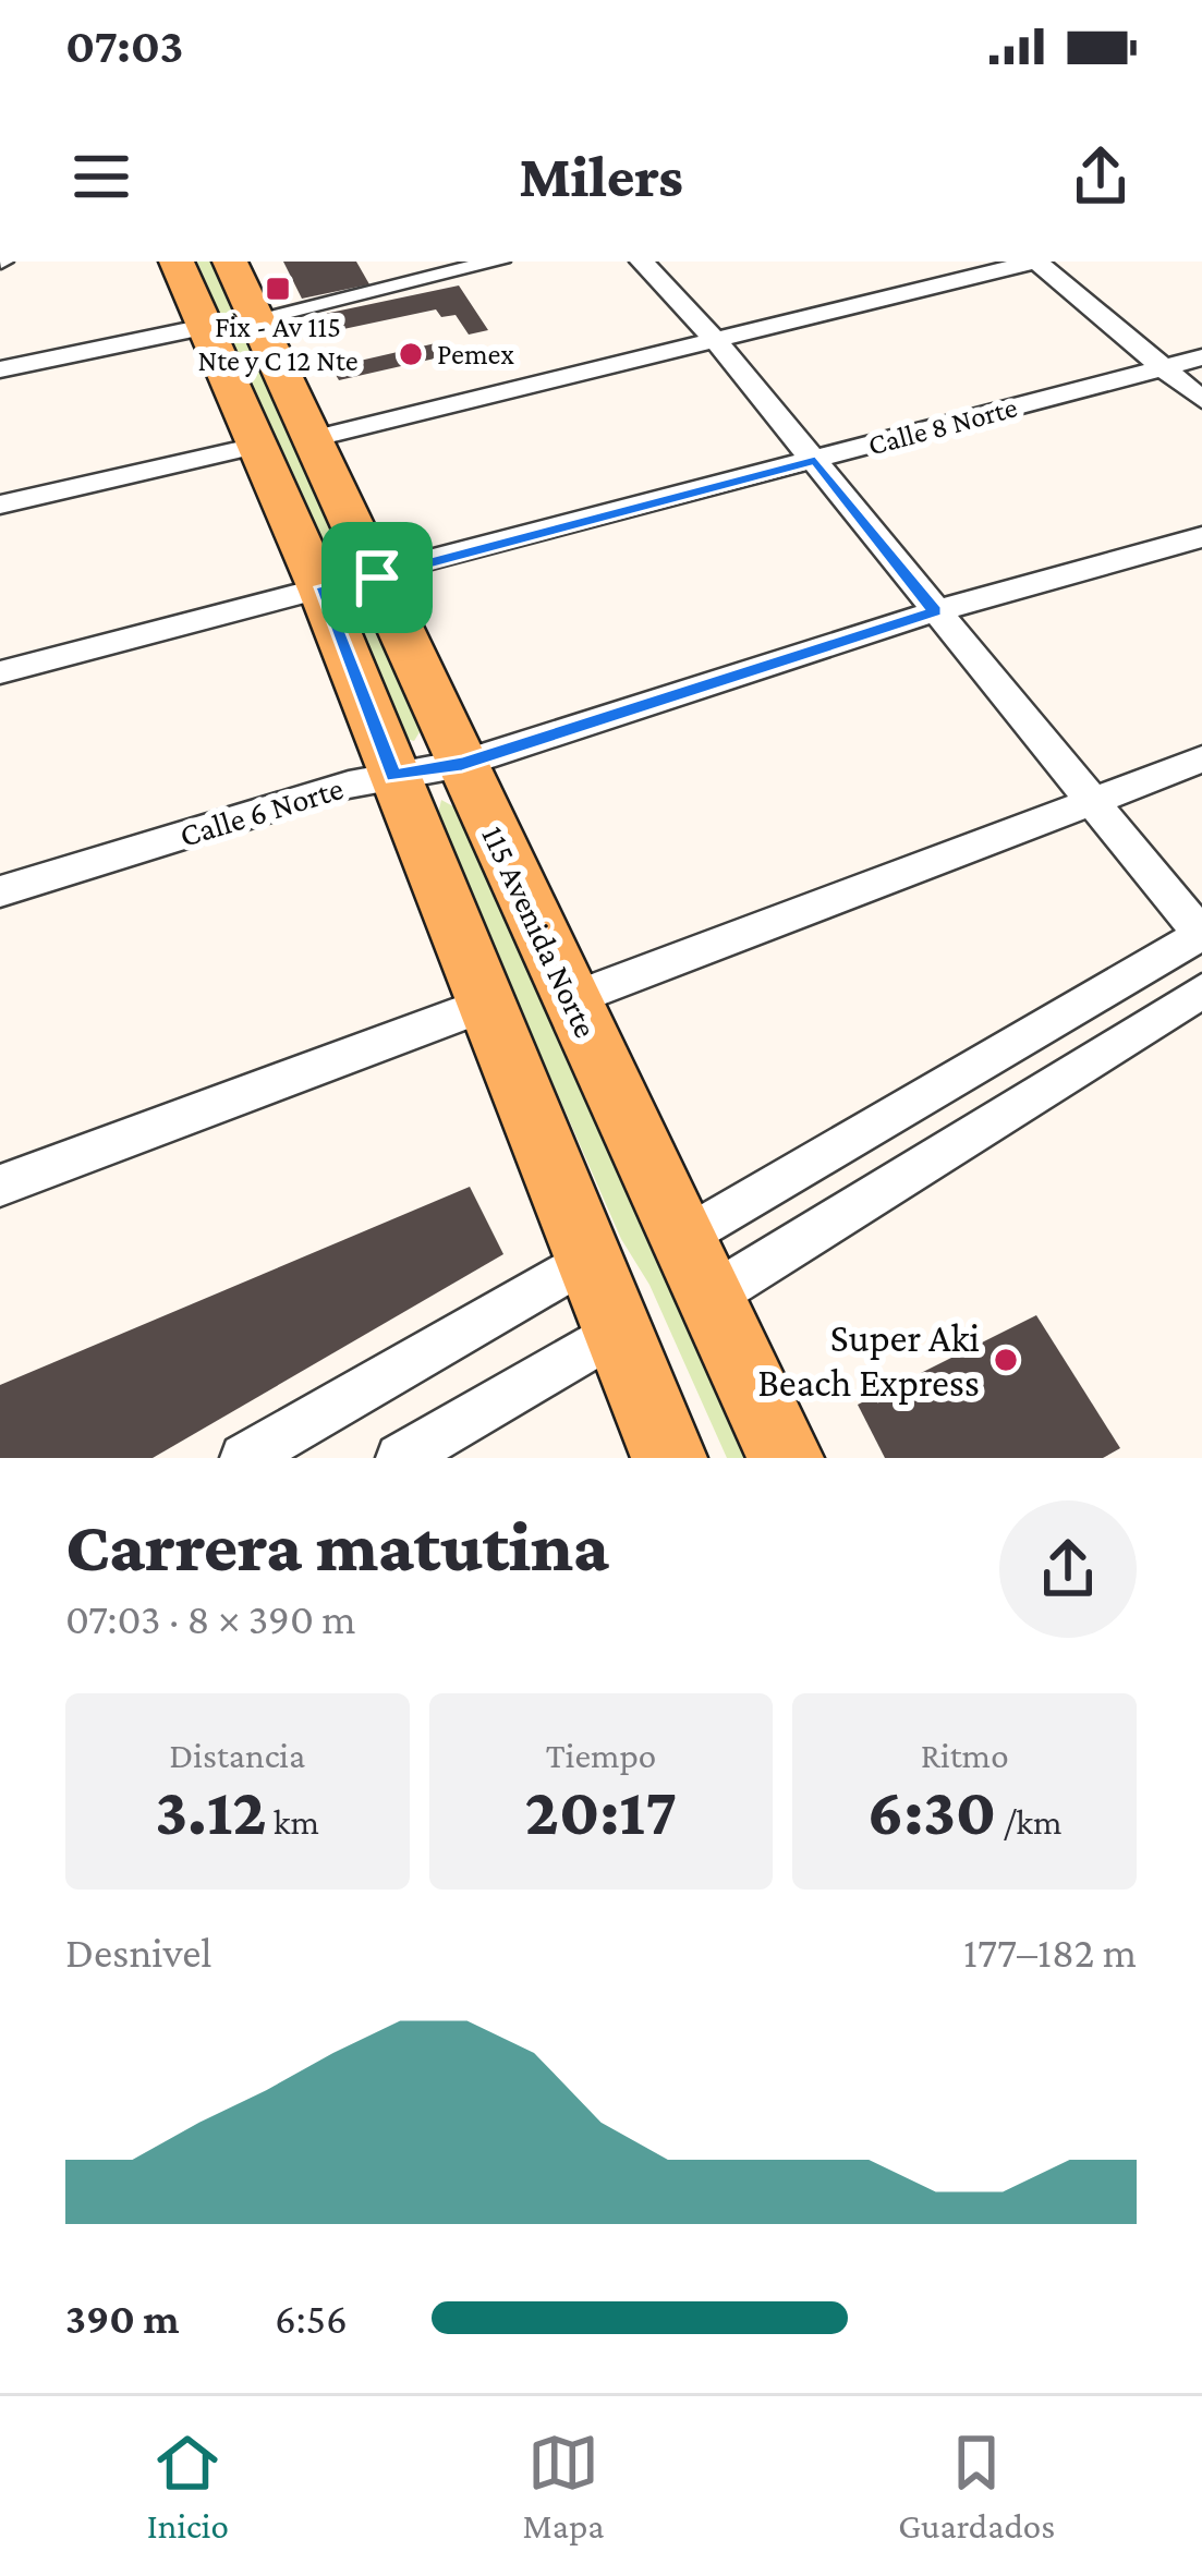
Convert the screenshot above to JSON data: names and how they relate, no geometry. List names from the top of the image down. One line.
{"streets":{"main road":["115 Avenida Norte"],"street":["Calle 8 Norte","Calle 6 Norte"]},"crossings":[["Calle 8 Norte","115 Avenida Norte"],["Calle 6 Norte","115 Avenida Norte"]],"places":{"transit":["Fix - Av 115 Nte y C 12 Nte"],"other":["Pemex","Super Aki Beach Express"]},"page":{"status":"07:03","header":"Milers","heading":["Carrera matutina","07:03 · 8 × 390 m"],"stats":[["Distancia","3.12 km"],["Tiempo","20:17"],["Ritmo","6:30 /km"]],"chart":["Desnivel","177–182 m"],"list":[{"name":"390 m","note":"6:56"}],"tabs":["Inicio","Mapa","Guardados"]}}
